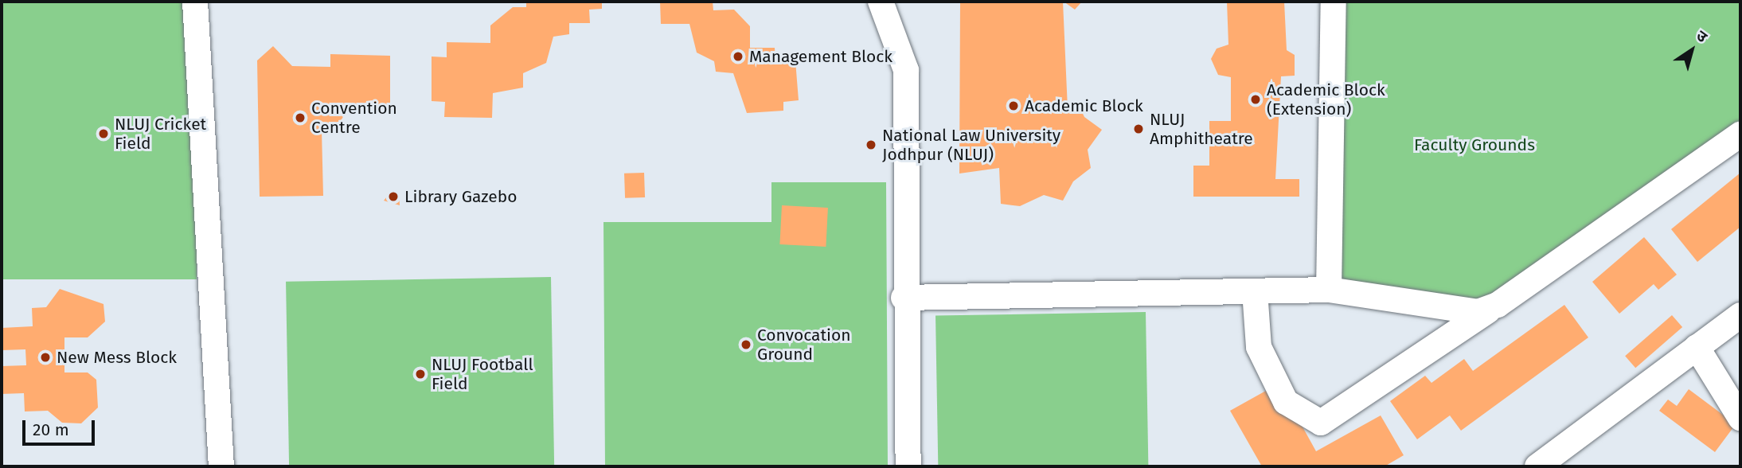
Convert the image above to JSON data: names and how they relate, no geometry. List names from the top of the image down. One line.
{"parks":["Faculty Grounds"],"places":["Management Block","Academic Block (Extension)","Academic Block","Convention Centre","NLUJ Amphitheatre","NLUJ Cricket Field","National Law University Jodhpur (NLUJ)","Library Gazebo","Convocation Ground","New Mess Block","NLUJ Football Field"],"scale_bar":"20 m","north":"top right"}
